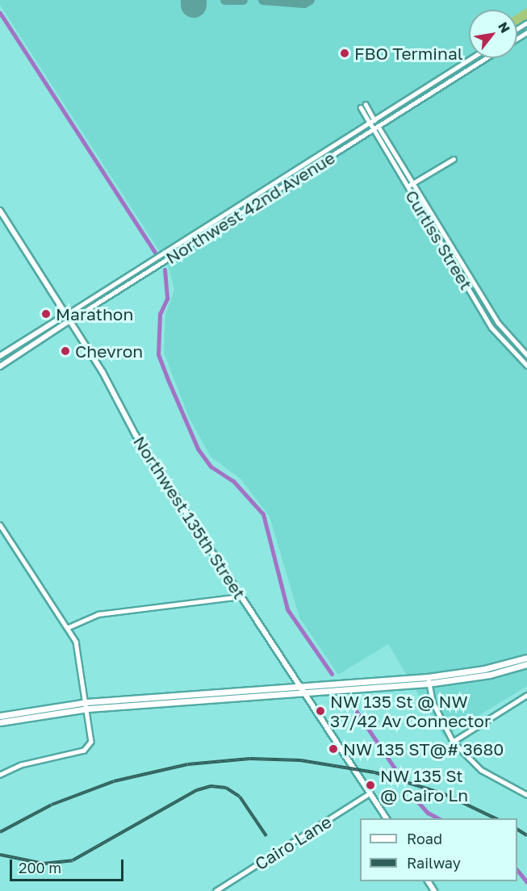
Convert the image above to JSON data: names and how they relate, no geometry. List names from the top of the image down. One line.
{"streets":{"main road":["Northwest 42nd Avenue","Northwest 135th Street"],"street":["Curtiss Street","Cairo Lane"]},"crossings":[["Northwest 42nd Avenue","Curtiss Street"],["Northwest 42nd Avenue","Northwest 135th Street"],["Northwest 135th Street","Cairo Lane"]],"places":["FBO Terminal","Marathon","Chevron","NW 135 St @ NW 37/42 Av Connector","NW 135 ST@# 3680","NW 135 St @ Cairo Ln"],"legend":["Road","Railway"],"scale_bar":"200 m","north":"top right"}
